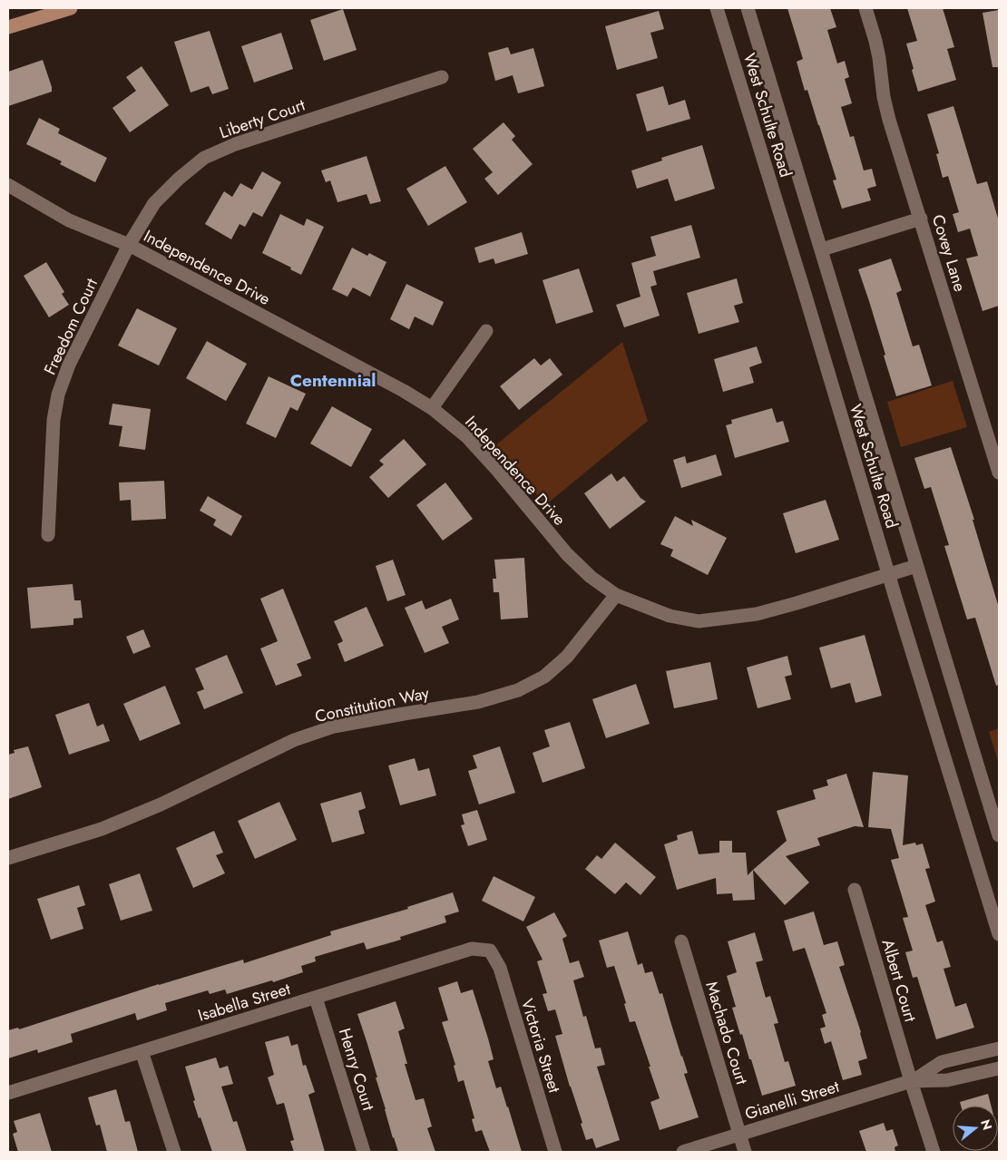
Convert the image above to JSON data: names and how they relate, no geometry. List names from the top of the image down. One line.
{"streets":{"street":["West Schulte Road","Liberty Court","Covey Lane","Independence Drive","Freedom Court","Constitution Way","Albert Court","Isabella Street","Machado Court","Victoria Street","Henry Court","Gianelli Street"]},"crossings":[["West Schulte Road","Independence Drive"],["Liberty Court","Independence Drive"],["Liberty Court","Freedom Court"],["Independence Drive","Freedom Court"],["Independence Drive","Constitution Way"],["Albert Court","Gianelli Street"],["Isabella Street","Victoria Street"],["Isabella Street","Henry Court"],["Machado Court","Gianelli Street"]],"districts":["Centennial"],"north":"right"}
